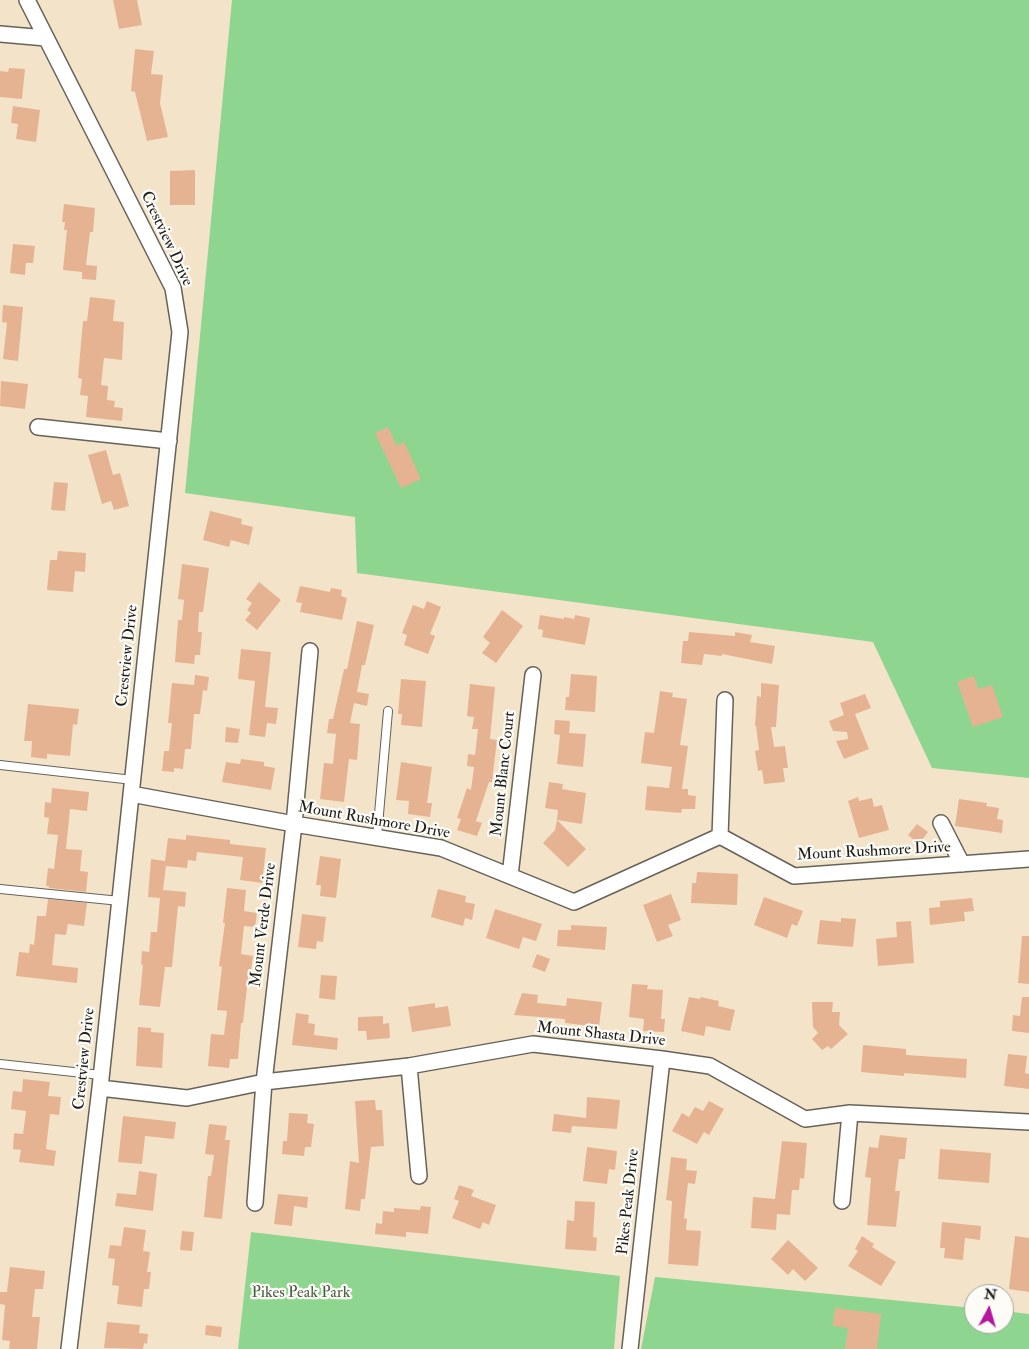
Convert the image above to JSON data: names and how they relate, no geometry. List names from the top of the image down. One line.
{"streets":{"street":["Crestview Drive","Mount Blanc Court","Mount Rushmore Drive","Mount Verde Drive","Mount Shasta Drive","Pikes Peak Drive"]},"crossings":[["Crestview Drive","Mount Rushmore Drive"],["Crestview Drive","Mount Shasta Drive"],["Mount Blanc Court","Mount Rushmore Drive"],["Mount Rushmore Drive","Mount Verde Drive"],["Mount Verde Drive","Mount Shasta Drive"],["Mount Shasta Drive","Pikes Peak Drive"]],"parks":["Pikes Peak Park"],"north":"top"}
